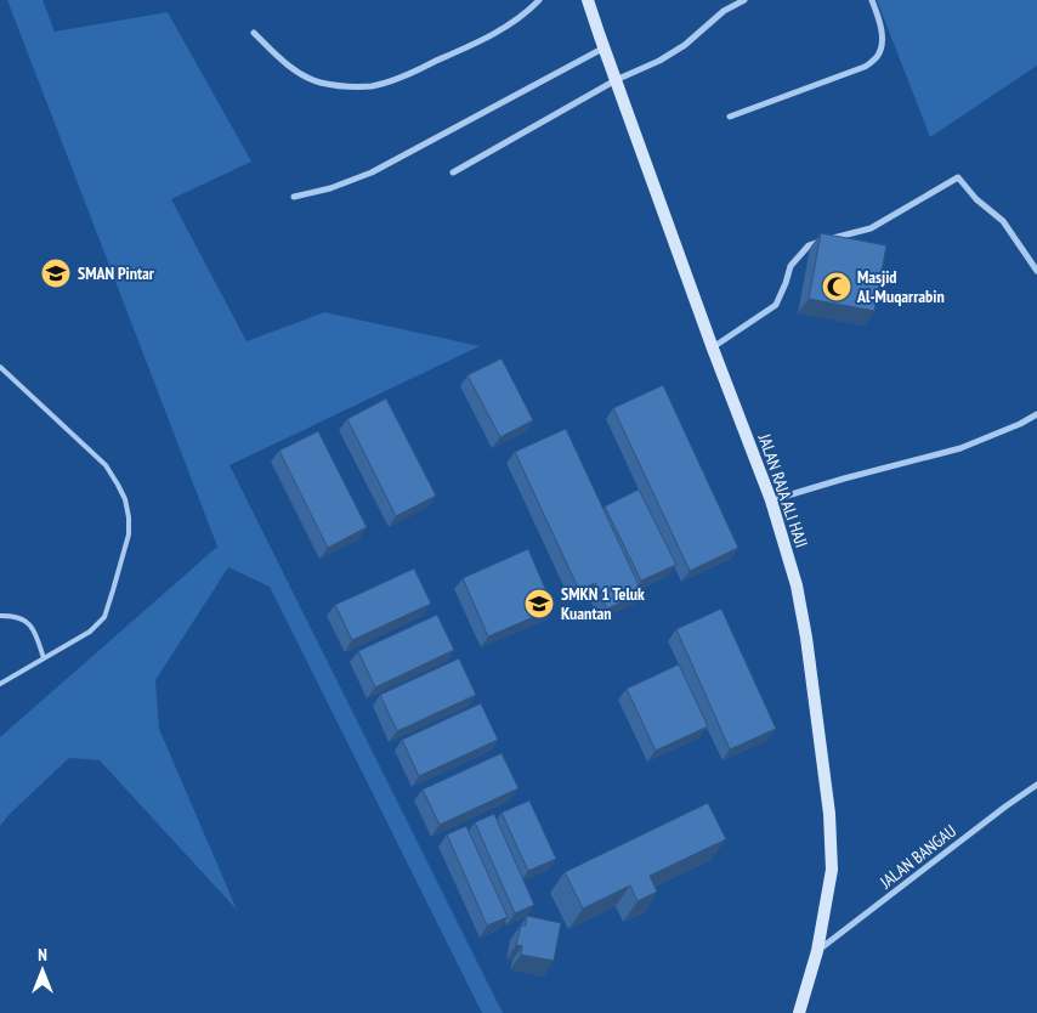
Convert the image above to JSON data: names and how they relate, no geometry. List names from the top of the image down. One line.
{"streets":{"street":["JALAN RAJA ALI HAJI","JALAN BANGAU"]},"crossings":[["JALAN RAJA ALI HAJI","JALAN BANGAU"]],"places":{"school or university":["SMAN Pintar","SMKN 1 Teluk Kuantan"],"mosque":["Masjid Al-Muqarrabin"]},"north":"top"}
